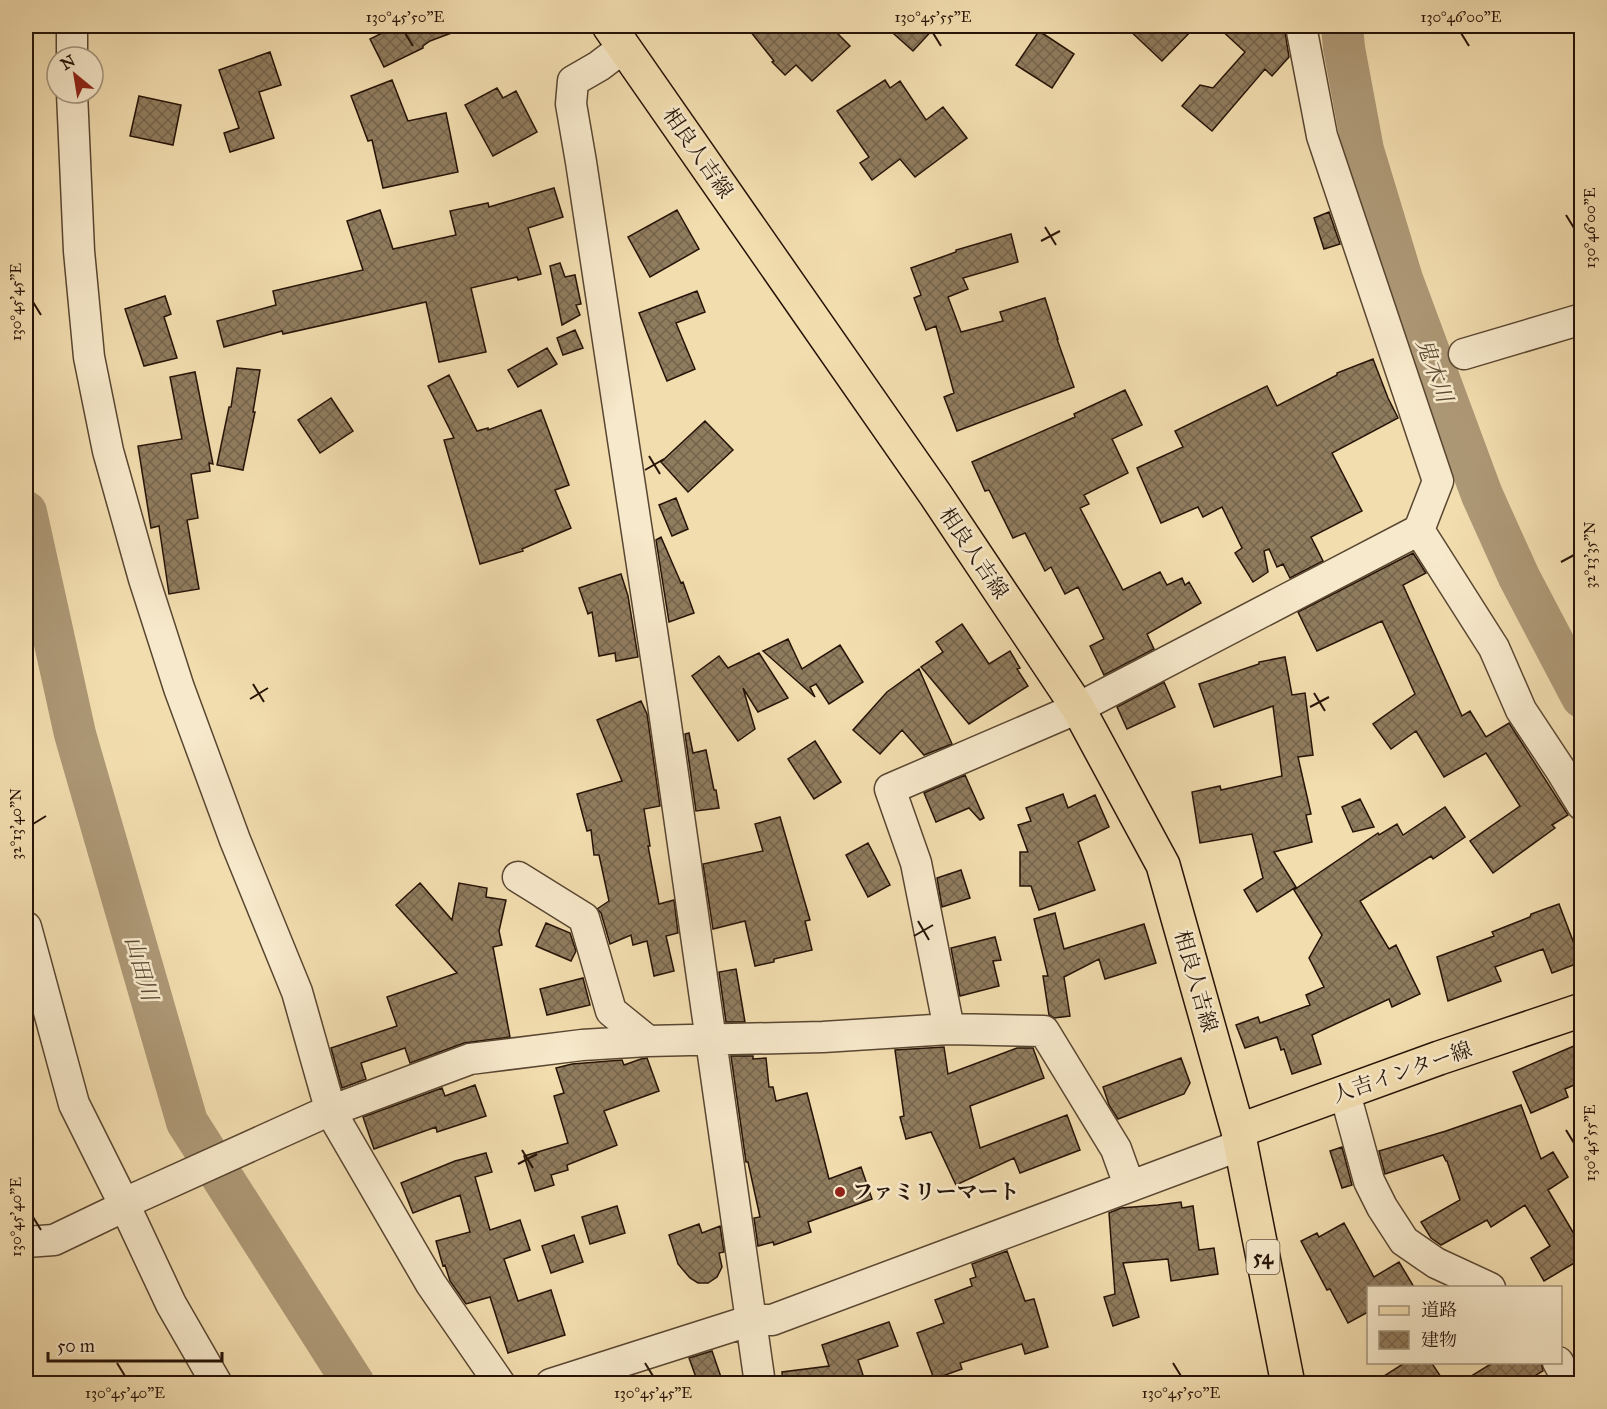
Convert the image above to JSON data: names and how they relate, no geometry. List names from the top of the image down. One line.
{"streets":{"main road":["相良人吉線","人吉インター線","54"]},"crossings":[["相良人吉線","人吉インター線"],["相良人吉線","54"],["人吉インター線","54"]],"water":["鬼木川","山田川"],"places":["ファミリーマート"],"legend":["道路","建物"],"scale_bar":"50 m","north":"top left","coordinates":["130°45'50\"E","130°45'55\"E","130°46'00\"E","130°45'45\"E","32°13'35\"N","32°13'40\"N","130°45'40\"E"]}
